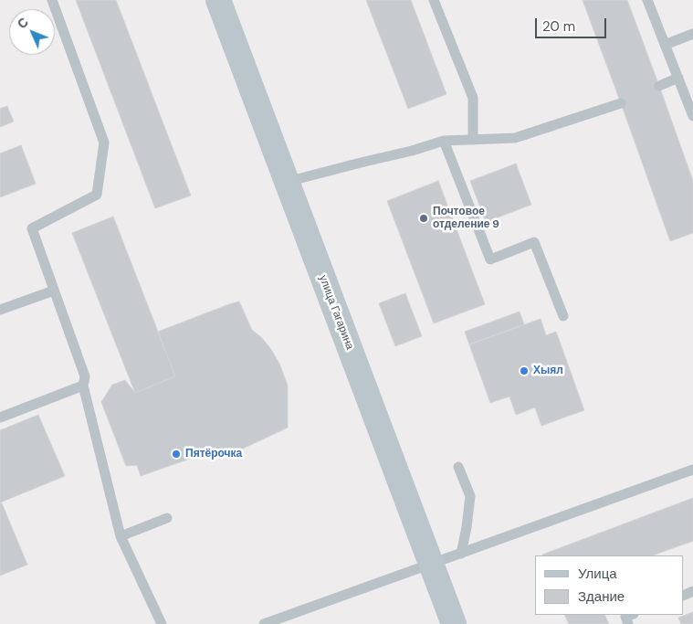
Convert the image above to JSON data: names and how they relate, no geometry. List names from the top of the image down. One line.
{"streets":{"street":["улица Гагарина"]},"places":["Почтовое отделение 9","Хыял","Пятёрочка"],"legend":["Улица","Здание"],"scale_bar":"20 m","north":"top left"}
